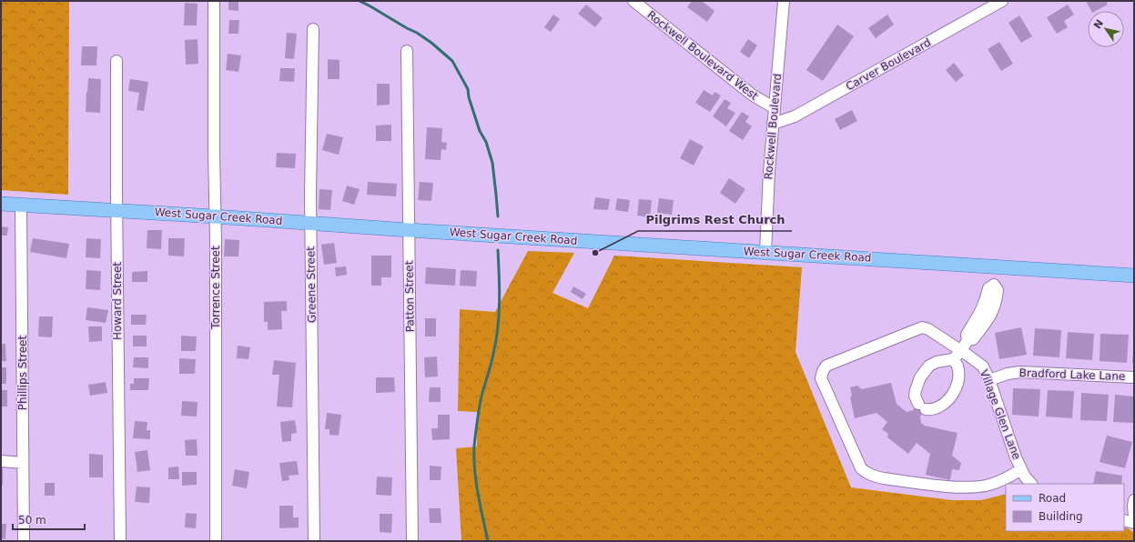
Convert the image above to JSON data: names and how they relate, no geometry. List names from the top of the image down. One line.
{"streets":{"main road":["West Sugar Creek Road"],"street":["Rockwell Boulevard West","Carver Boulevard","Rockwell Boulevard","Greene Street","Torrence Street","Patton Street","Howard Street","Phillips Street","Bradford Lake Lane","Village Glen Lane"]},"crossings":[["Rockwell Boulevard West","Rockwell Boulevard"],["Carver Boulevard","Rockwell Boulevard"],["Rockwell Boulevard","West Sugar Creek Road"],["West Sugar Creek Road","Greene Street"],["West Sugar Creek Road","Torrence Street"],["West Sugar Creek Road","Patton Street"],["West Sugar Creek Road","Howard Street"],["West Sugar Creek Road","Phillips Street"],["Bradford Lake Lane","Village Glen Lane"]],"places":["Pilgrims Rest Church"],"legend":["Road","Building"],"scale_bar":"50 m","north":"top left"}
